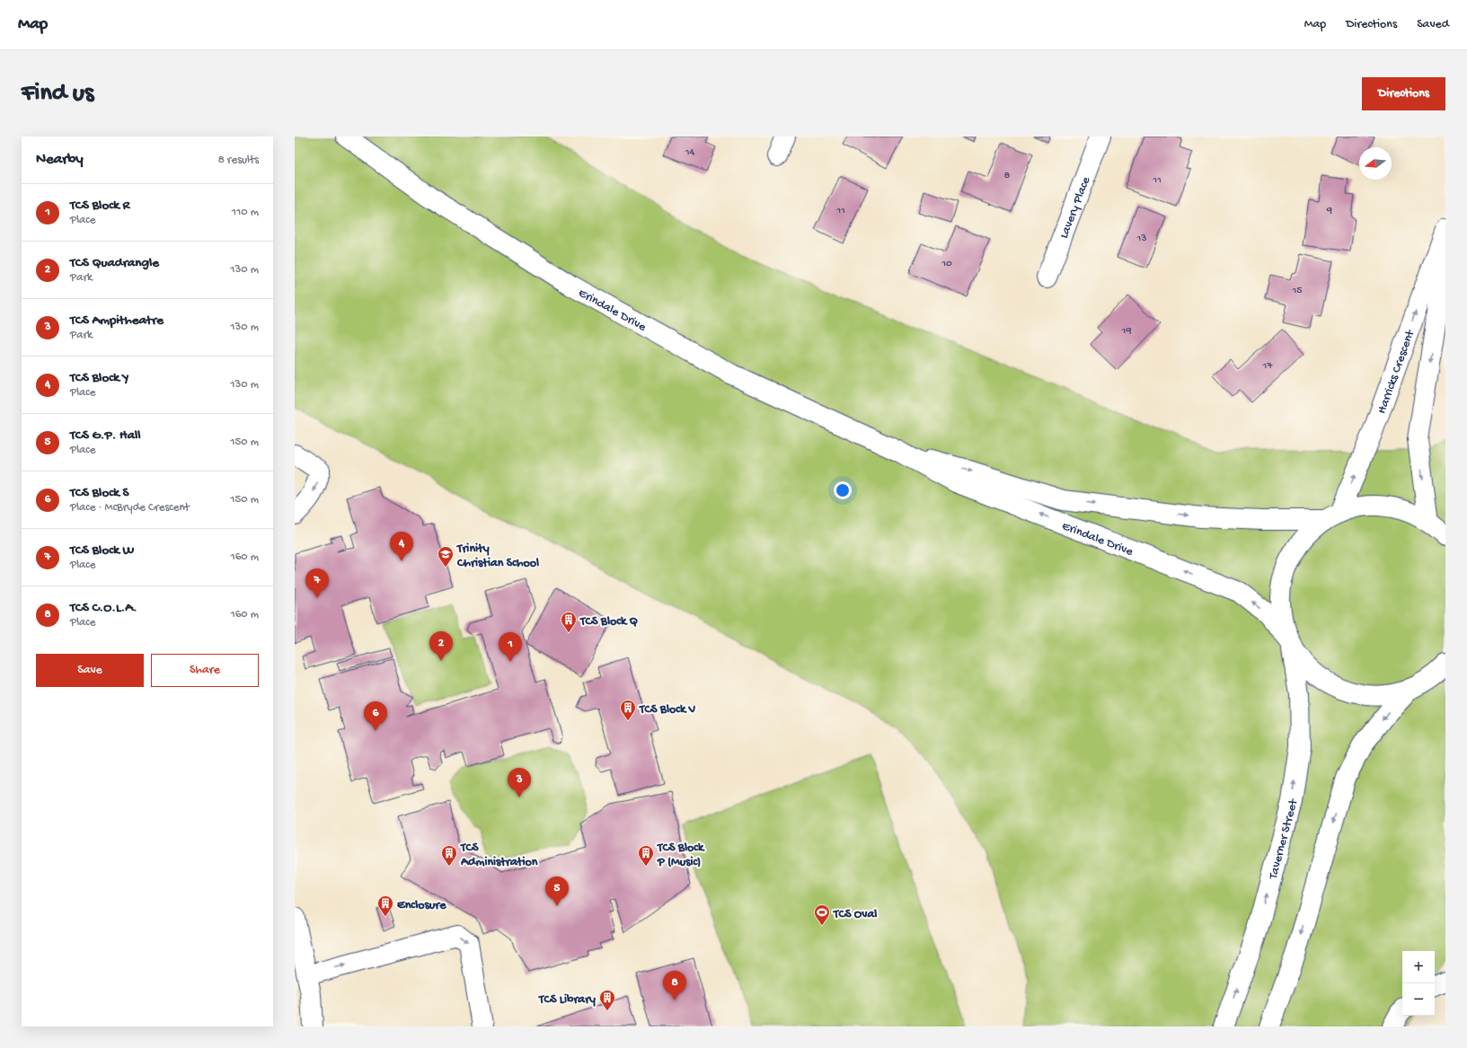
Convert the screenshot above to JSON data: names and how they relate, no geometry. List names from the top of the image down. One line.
{"streets":{"main road":["Lavery Place","Erindale Drive","Harricks Crescent","Taverner Street"]},"crossings":[["Erindale Drive","Harricks Crescent"],["Erindale Drive","Taverner Street"]],"places":{"school or university":["Trinity Christian School"],"building":["TCS Block Q","TCS Block V","TCS Administration","TCS Block P (Music)","Enclosure","TCS Library"],"sports":["TCS Oval"]},"house_numbers":["14","8","11","11","9","13","10","15","19","17"],"north":"left","page":{"header":"Map","nav":["Map","Directions","Saved"],"buttons":["Directions",["Save","Share"]],"title":"Find us","heading":["Nearby","8 results"],"list":[{"mark":"1","name":"TCS Block R","note":"Place","value":"110 m"},{"mark":"2","name":"TCS Quadrangle","note":"Park","value":"130 m"},{"mark":"3","name":"TCS Ampitheatre","note":"Park","value":"130 m"},{"mark":"4","name":"TCS Block Y","note":"Place","value":"130 m"},{"mark":"5","name":"TCS G.P. Hall","note":"Place","value":"150 m"},{"mark":"6","name":"TCS Block S","note":"Place · McBryde Crescent","value":"150 m"},{"mark":"7","name":"TCS Block W","note":"Place","value":"160 m"},{"mark":"8","name":"TCS C.O.L.A.","note":"Place","value":"160 m"}],"pins":["4","7","2","1","6","3","5","8"],"map_buttons":["+","−"]}}
